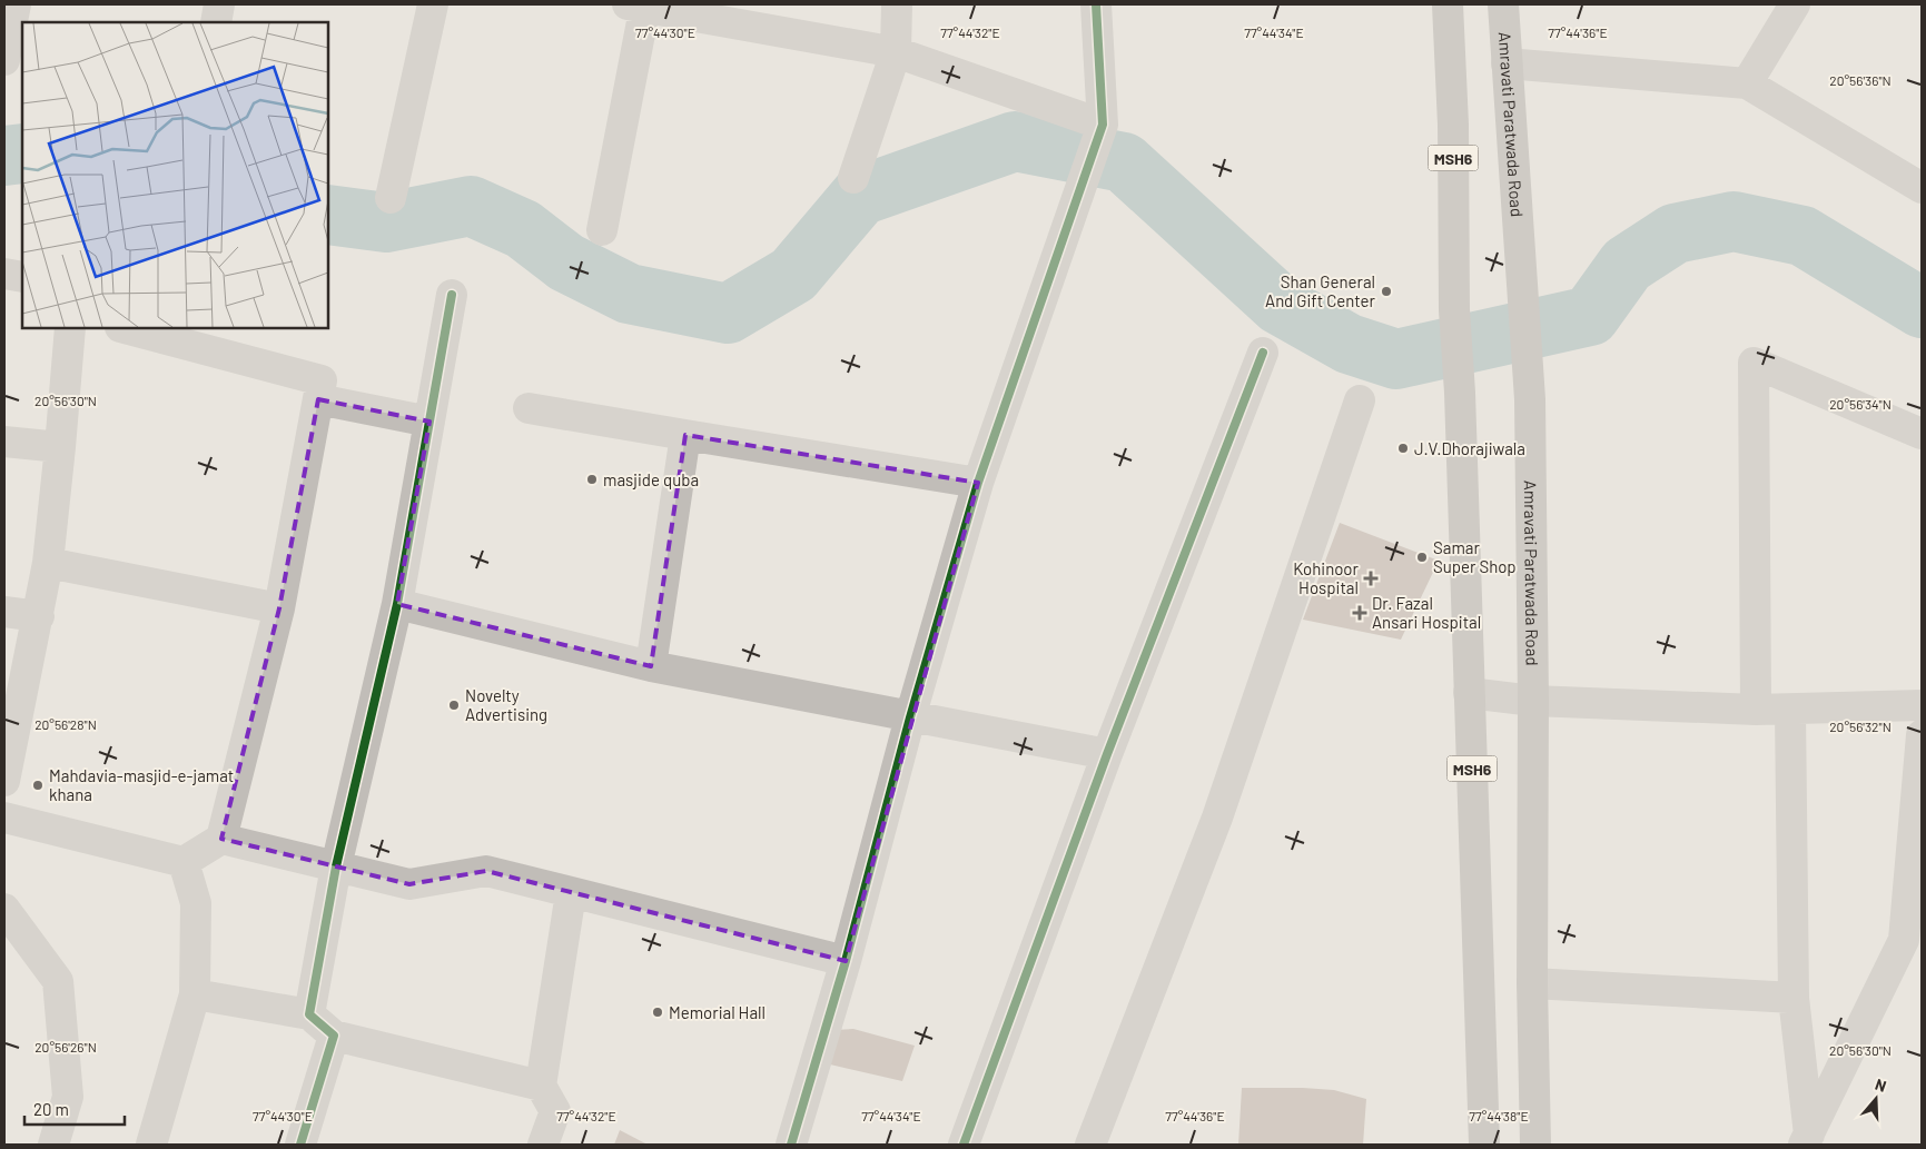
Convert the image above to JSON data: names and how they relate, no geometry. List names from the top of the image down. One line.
{"streets":{"main road":["Amravati Paratwada Road","MSH6"]},"places":{"other":["Shan General And Gift Center","J.V.Dhorajiwala","masjide quba","Samar Super Shop","Novelty Advertising","Mahdavia-masjid-e-jamat khana","Memorial Hall"],"health":["Kohinoor Hospital","Dr. Fazal Ansari Hospital"]},"scale_bar":"20 m","north":"top","coordinates":["77°44'30\"E","77°44'32\"E","77°44'34\"E","77°44'36\"E","20°56'36\"N","20°56'30\"N","20°56'34\"N","20°56'28\"N","20°56'32\"N","20°56'26\"N","77°44'38\"E"]}
